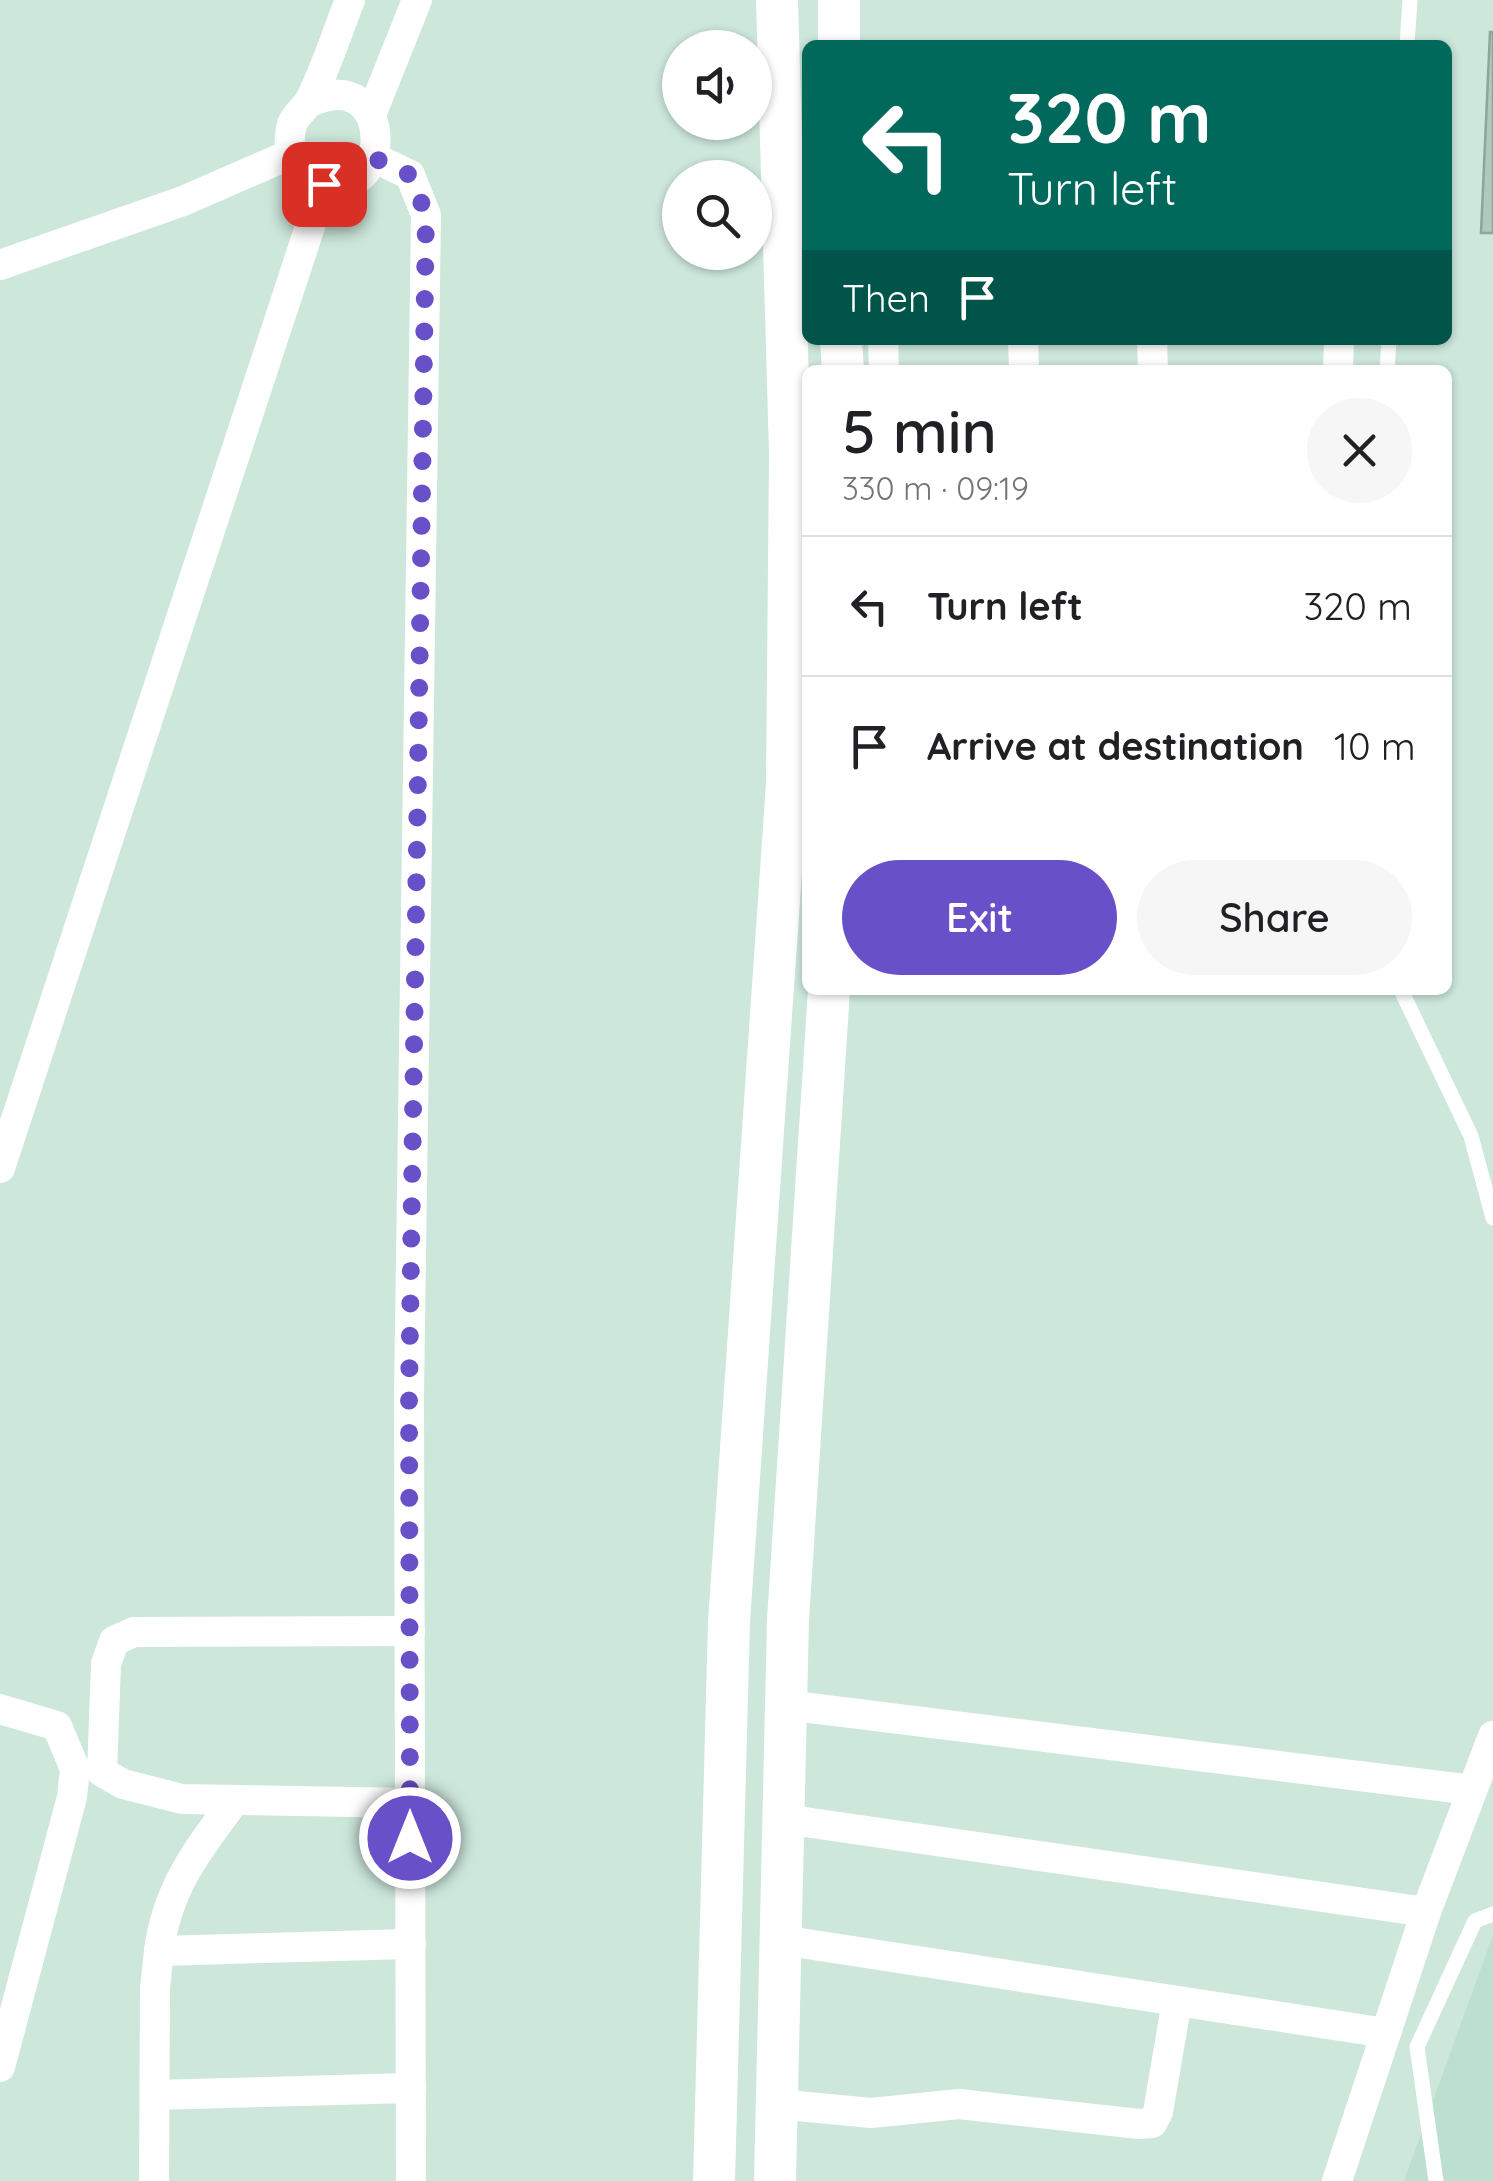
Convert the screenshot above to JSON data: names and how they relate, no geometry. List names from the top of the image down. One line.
{"page":{"turn":["320 m","Turn left"],"then":"Then","heading":["5 min","330 m · 09:19"],"list":[{"name":"Turn left","value":"320 m"},{"name":"Arrive at destination","value":"10 m"}],"buttons":["Exit","Share"]}}
